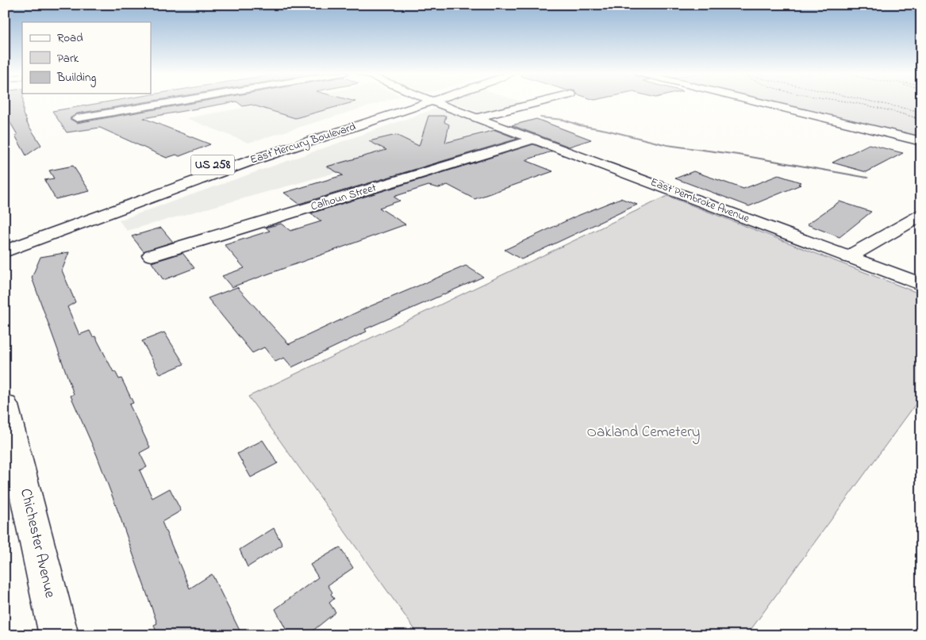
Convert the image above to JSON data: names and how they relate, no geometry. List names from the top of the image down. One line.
{"streets":{"main road":["East Mercury Boulevard","US 258","Calhoun Street","East Pembroke Avenue","Chichester Avenue"]},"crossings":[["Calhoun Street","East Pembroke Avenue"]],"parks":["Oakland Cemetery"],"legend":["Road","Park","Building"]}
